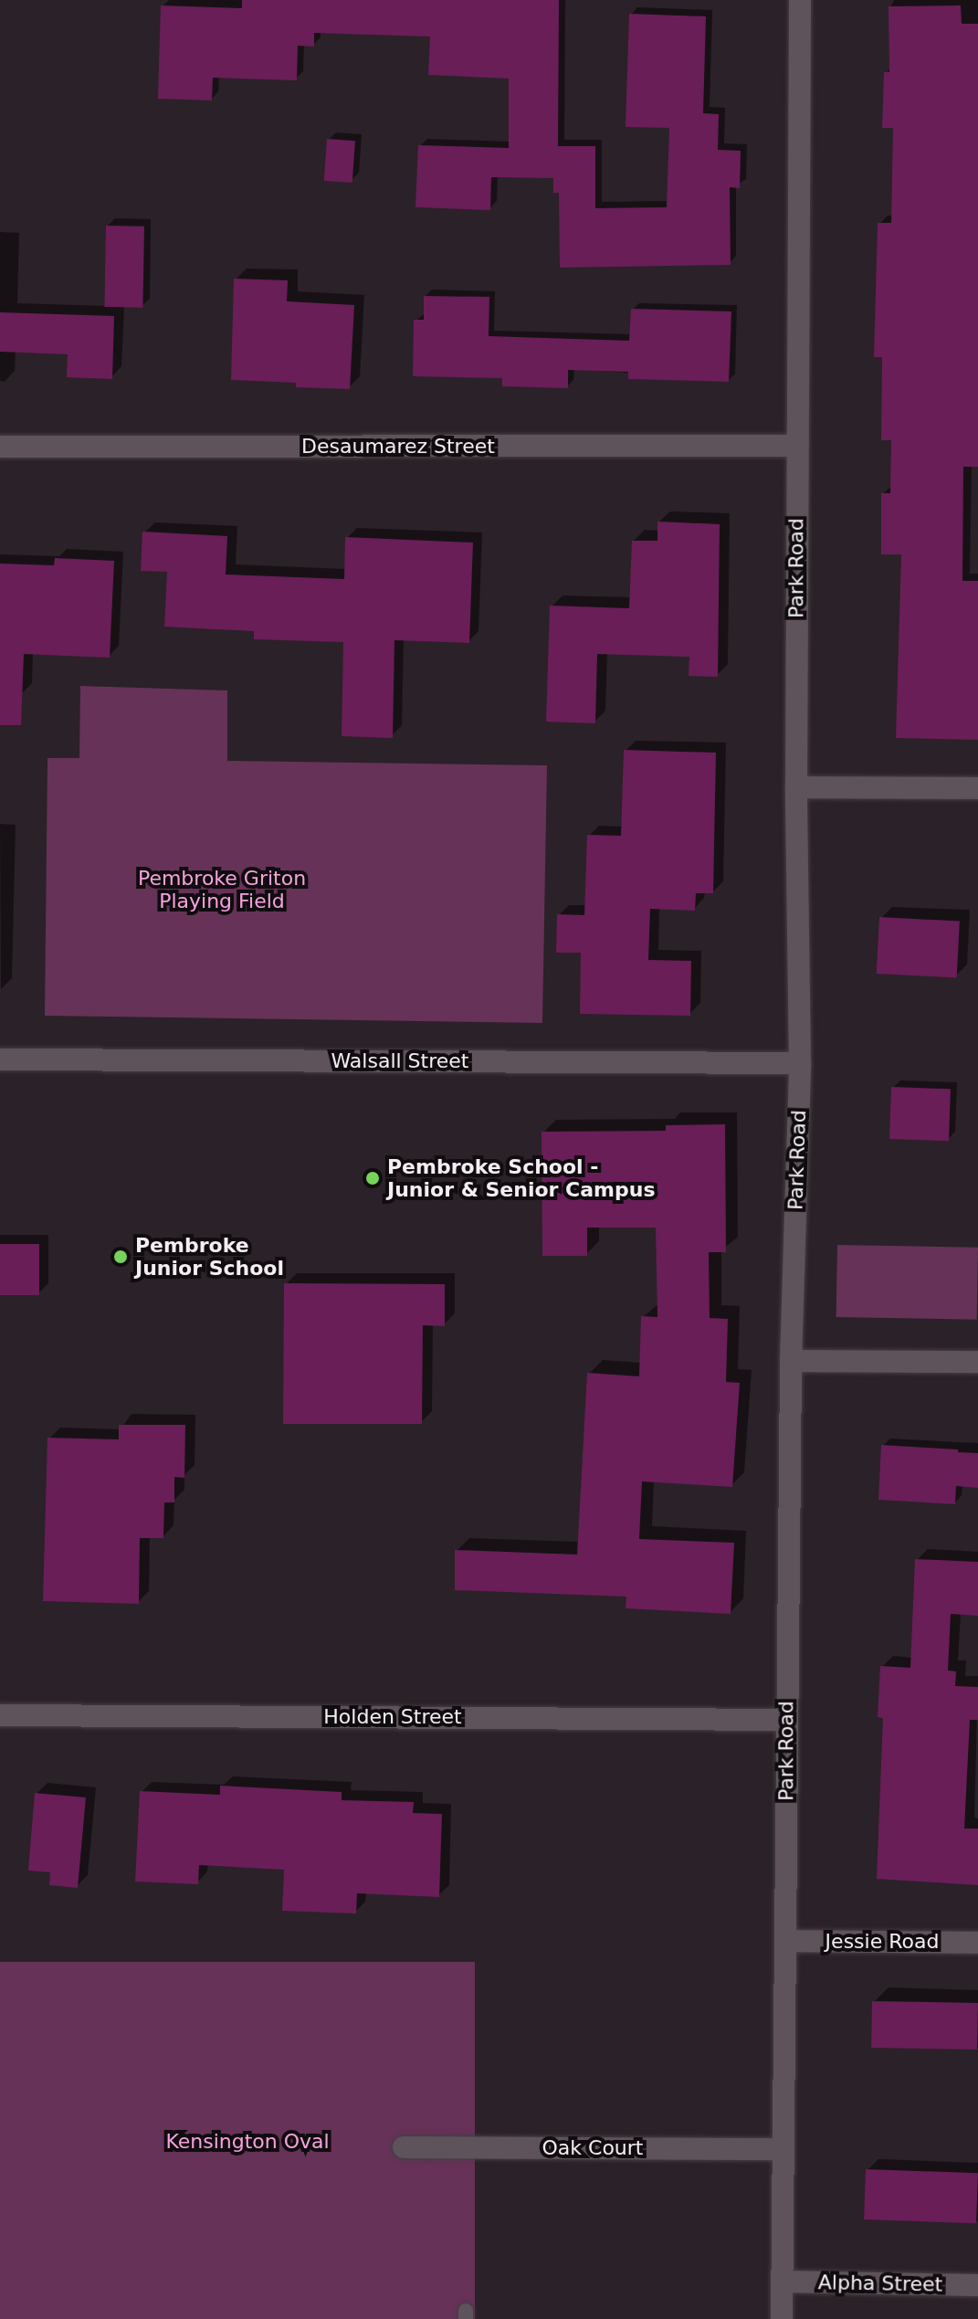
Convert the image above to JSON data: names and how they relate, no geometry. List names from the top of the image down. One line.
{"streets":{"street":["Desaumarez Street","Park Road","Walsall Street","Holden Street","Jessie Road","Oak Court","Alpha Street"]},"crossings":[["Desaumarez Street","Park Road"],["Park Road","Walsall Street"],["Park Road","Holden Street"],["Park Road","Jessie Road"],["Park Road","Oak Court"],["Park Road","Alpha Street"]],"parks":["Pembroke Griton Playing Field","Kensington Oval"],"places":["Pembroke School - Junior & Senior Campus","Pembroke Junior School"]}
